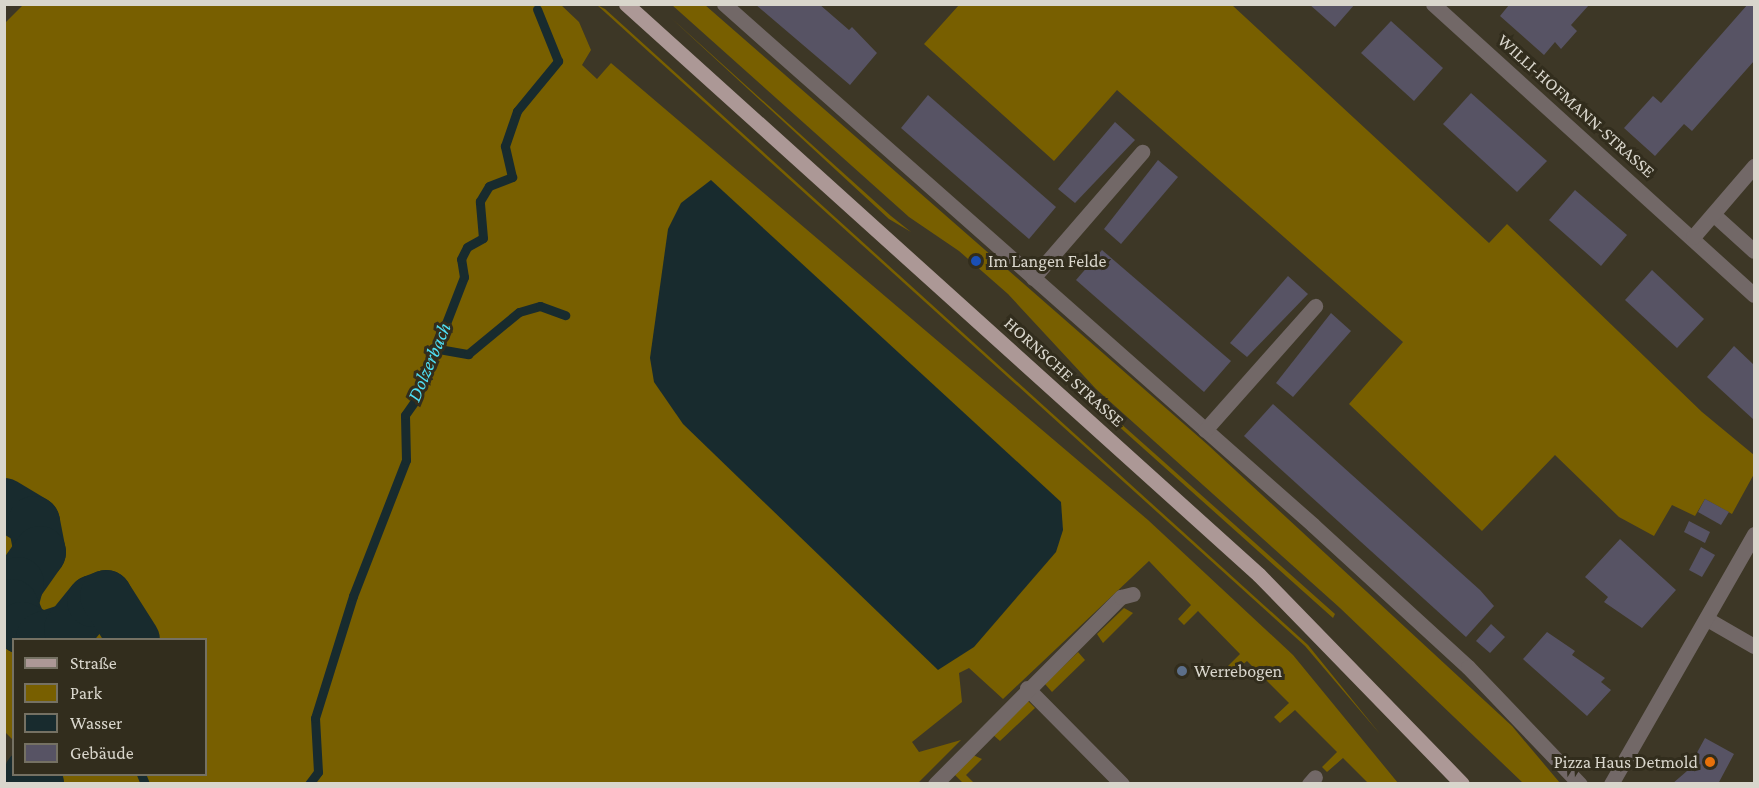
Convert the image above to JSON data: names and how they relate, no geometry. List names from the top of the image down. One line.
{"streets":{"main road":["HORNSCHE STRASSE"],"street":["WILLI-HOFMANN-STRASSE"]},"water":["Dolzerbach"],"places":["Im Langen Felde","Werrebogen","Pizza Haus Detmold"],"legend":["Straße","Park","Wasser","Gebäude"]}
